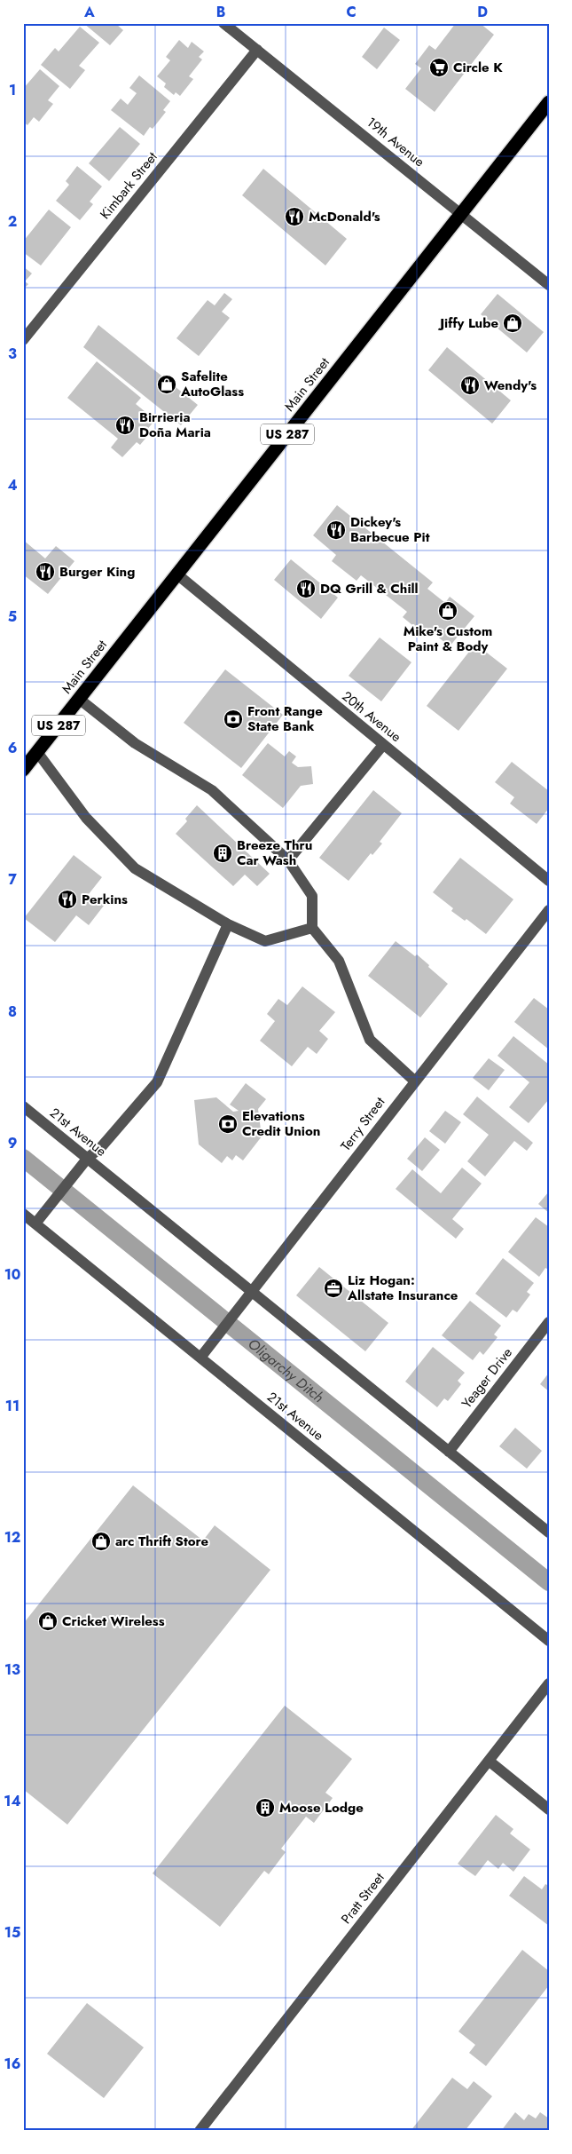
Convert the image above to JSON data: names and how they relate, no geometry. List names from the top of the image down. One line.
{"streets":{"highway":["Main Street","US 287"],"street":["19th Avenue","Kimbark Street","20th Avenue","Terry Street","21st Avenue","Yeager Drive","Pratt Street"]},"crossings":[["19th Avenue","Kimbark Street"],["19th Avenue","Main Street"],["Main Street","20th Avenue"],["Terry Street","21st Avenue"],["21st Avenue","Yeager Drive"]],"water":["Oligarchy Ditch"],"places":{"supermarket":["Circle K"],"restaurant":["McDonald's","Wendy's","Birrieria Doña Maria","Dickey's Barbecue Pit","Burger King","DQ Grill & Chill","Perkins"],"shop":["Jiffy Lube","Safelite AutoGlass","Mike's Custom Paint & Body","arc Thrift Store","Cricket Wireless"],"bank":["Front Range State Bank","Elevations Credit Union"],"building":["Breeze Thru Car Wash","Moose Lodge"],"office":["Liz Hogan: Allstate Insurance"]},"grid":{"columns":["A","B","C","D"],"rows":["1","2","3","4","5","6","7","8","9","10","11","12","13","14","15","16"]}}
